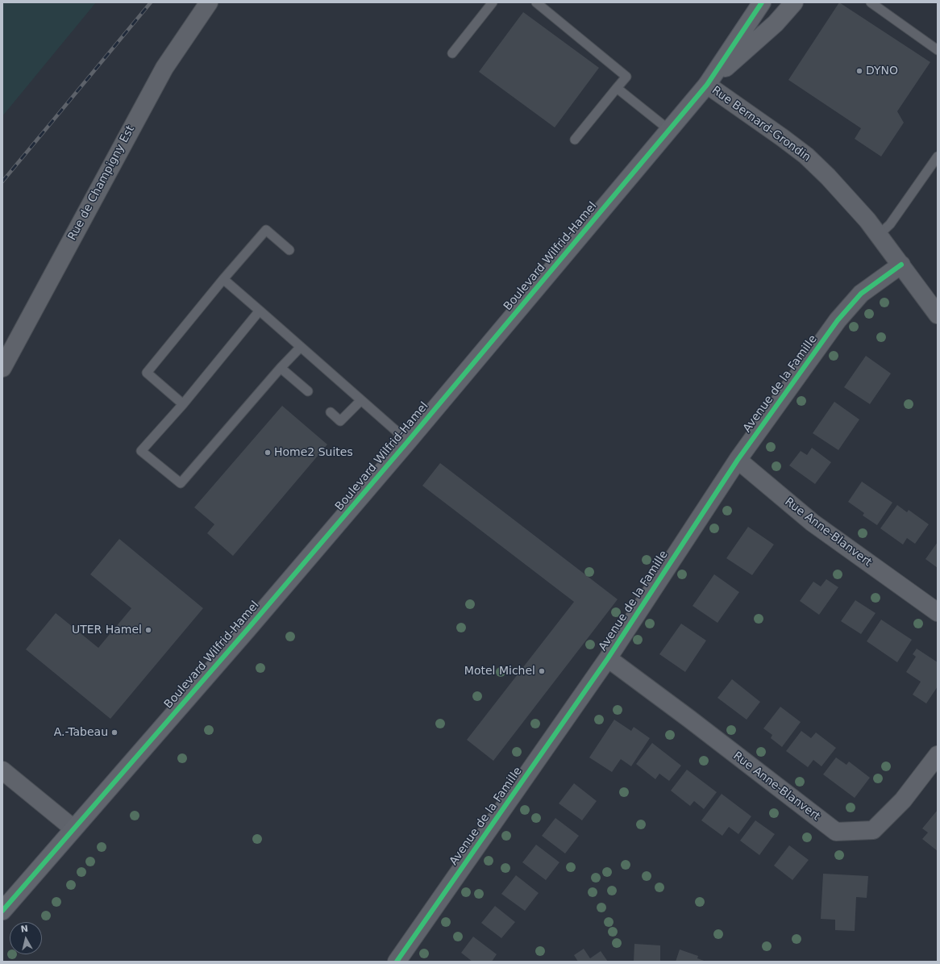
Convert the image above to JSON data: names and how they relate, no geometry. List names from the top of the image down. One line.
{"streets":{"main road":["Boulevard Wilfrid-Hamel"],"street":["Rue Bernard-Grondin","Rue de Champigny Est","Avenue de la Famille","Rue Anne-Blanvert"]},"crossings":[["Rue Bernard-Grondin","Boulevard Wilfrid-Hamel"],["Rue Bernard-Grondin","Avenue de la Famille"],["Avenue de la Famille","Rue Anne-Blanvert"]],"places":["DYNO","Home2 Suites","UTER Hamel","Motel Michel","A.-Tabeau"],"north":"top"}
